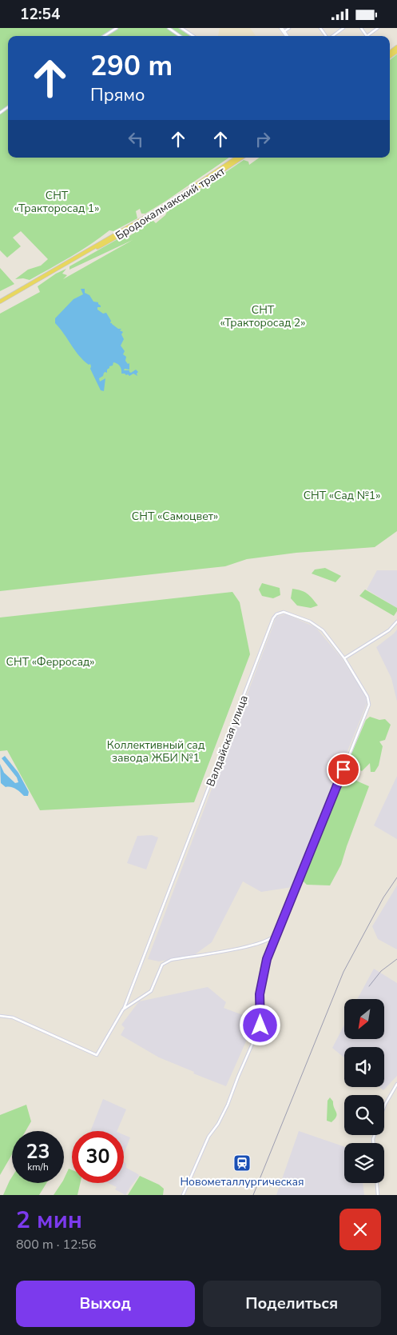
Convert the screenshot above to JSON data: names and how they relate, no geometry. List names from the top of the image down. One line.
{"streets":{"main road":["Бродокалмакский тракт"],"street":["Валдайская улица"]},"parks":["СНТ «Тракторосад 1»","СНТ «Тракторосад 2»","СНТ «Сад №1»","СНТ «Самоцвет»","СНТ «Ферросад»","Коллективный сад завода ЖБИ №1"],"places":{"station":["Новометаллургическая"]},"north":"bottom left","page":{"status":"12:54","turn":["290 m","Прямо"],"speed":"23 km/h","limit":"30","heading":["2 мин","800 m · 12:56"],"buttons":["Выход","Поделиться"]}}
